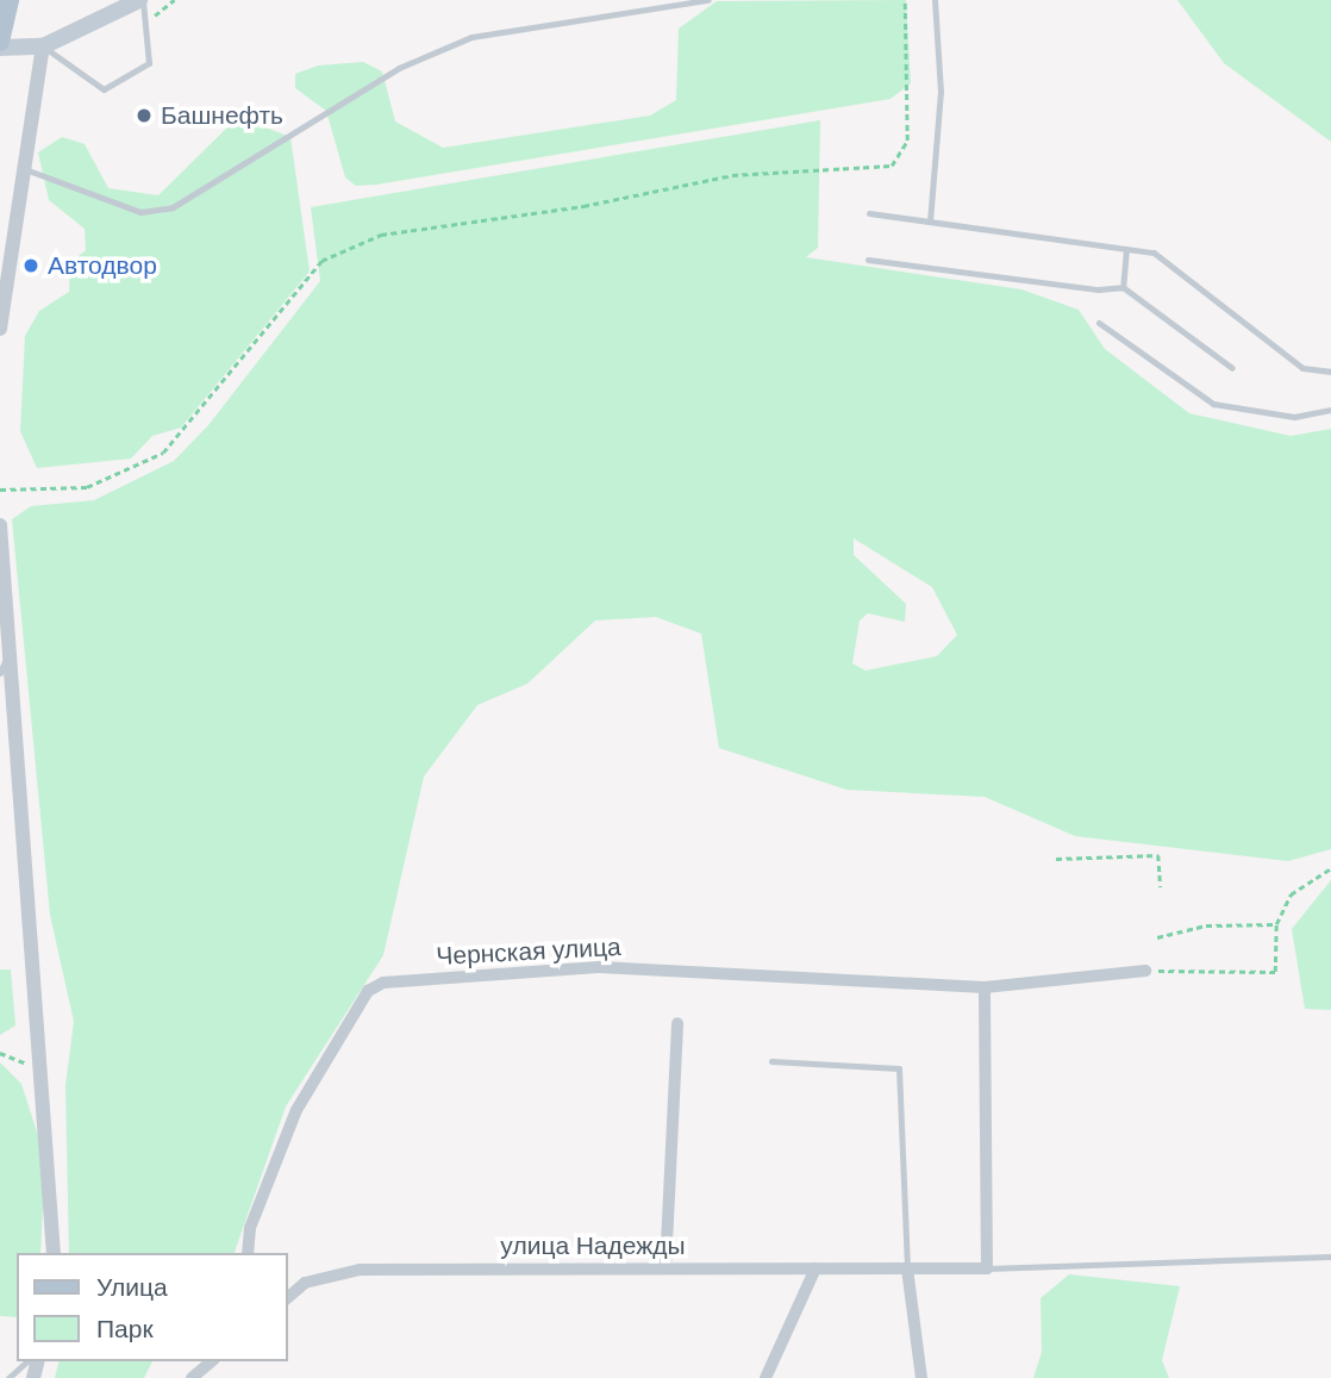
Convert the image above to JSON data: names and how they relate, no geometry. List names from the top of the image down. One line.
{"streets":{"street":["Чернская улица","улица Надежды"]},"places":["Башнефть","Автодвор"],"legend":["Улица","Парк"]}
